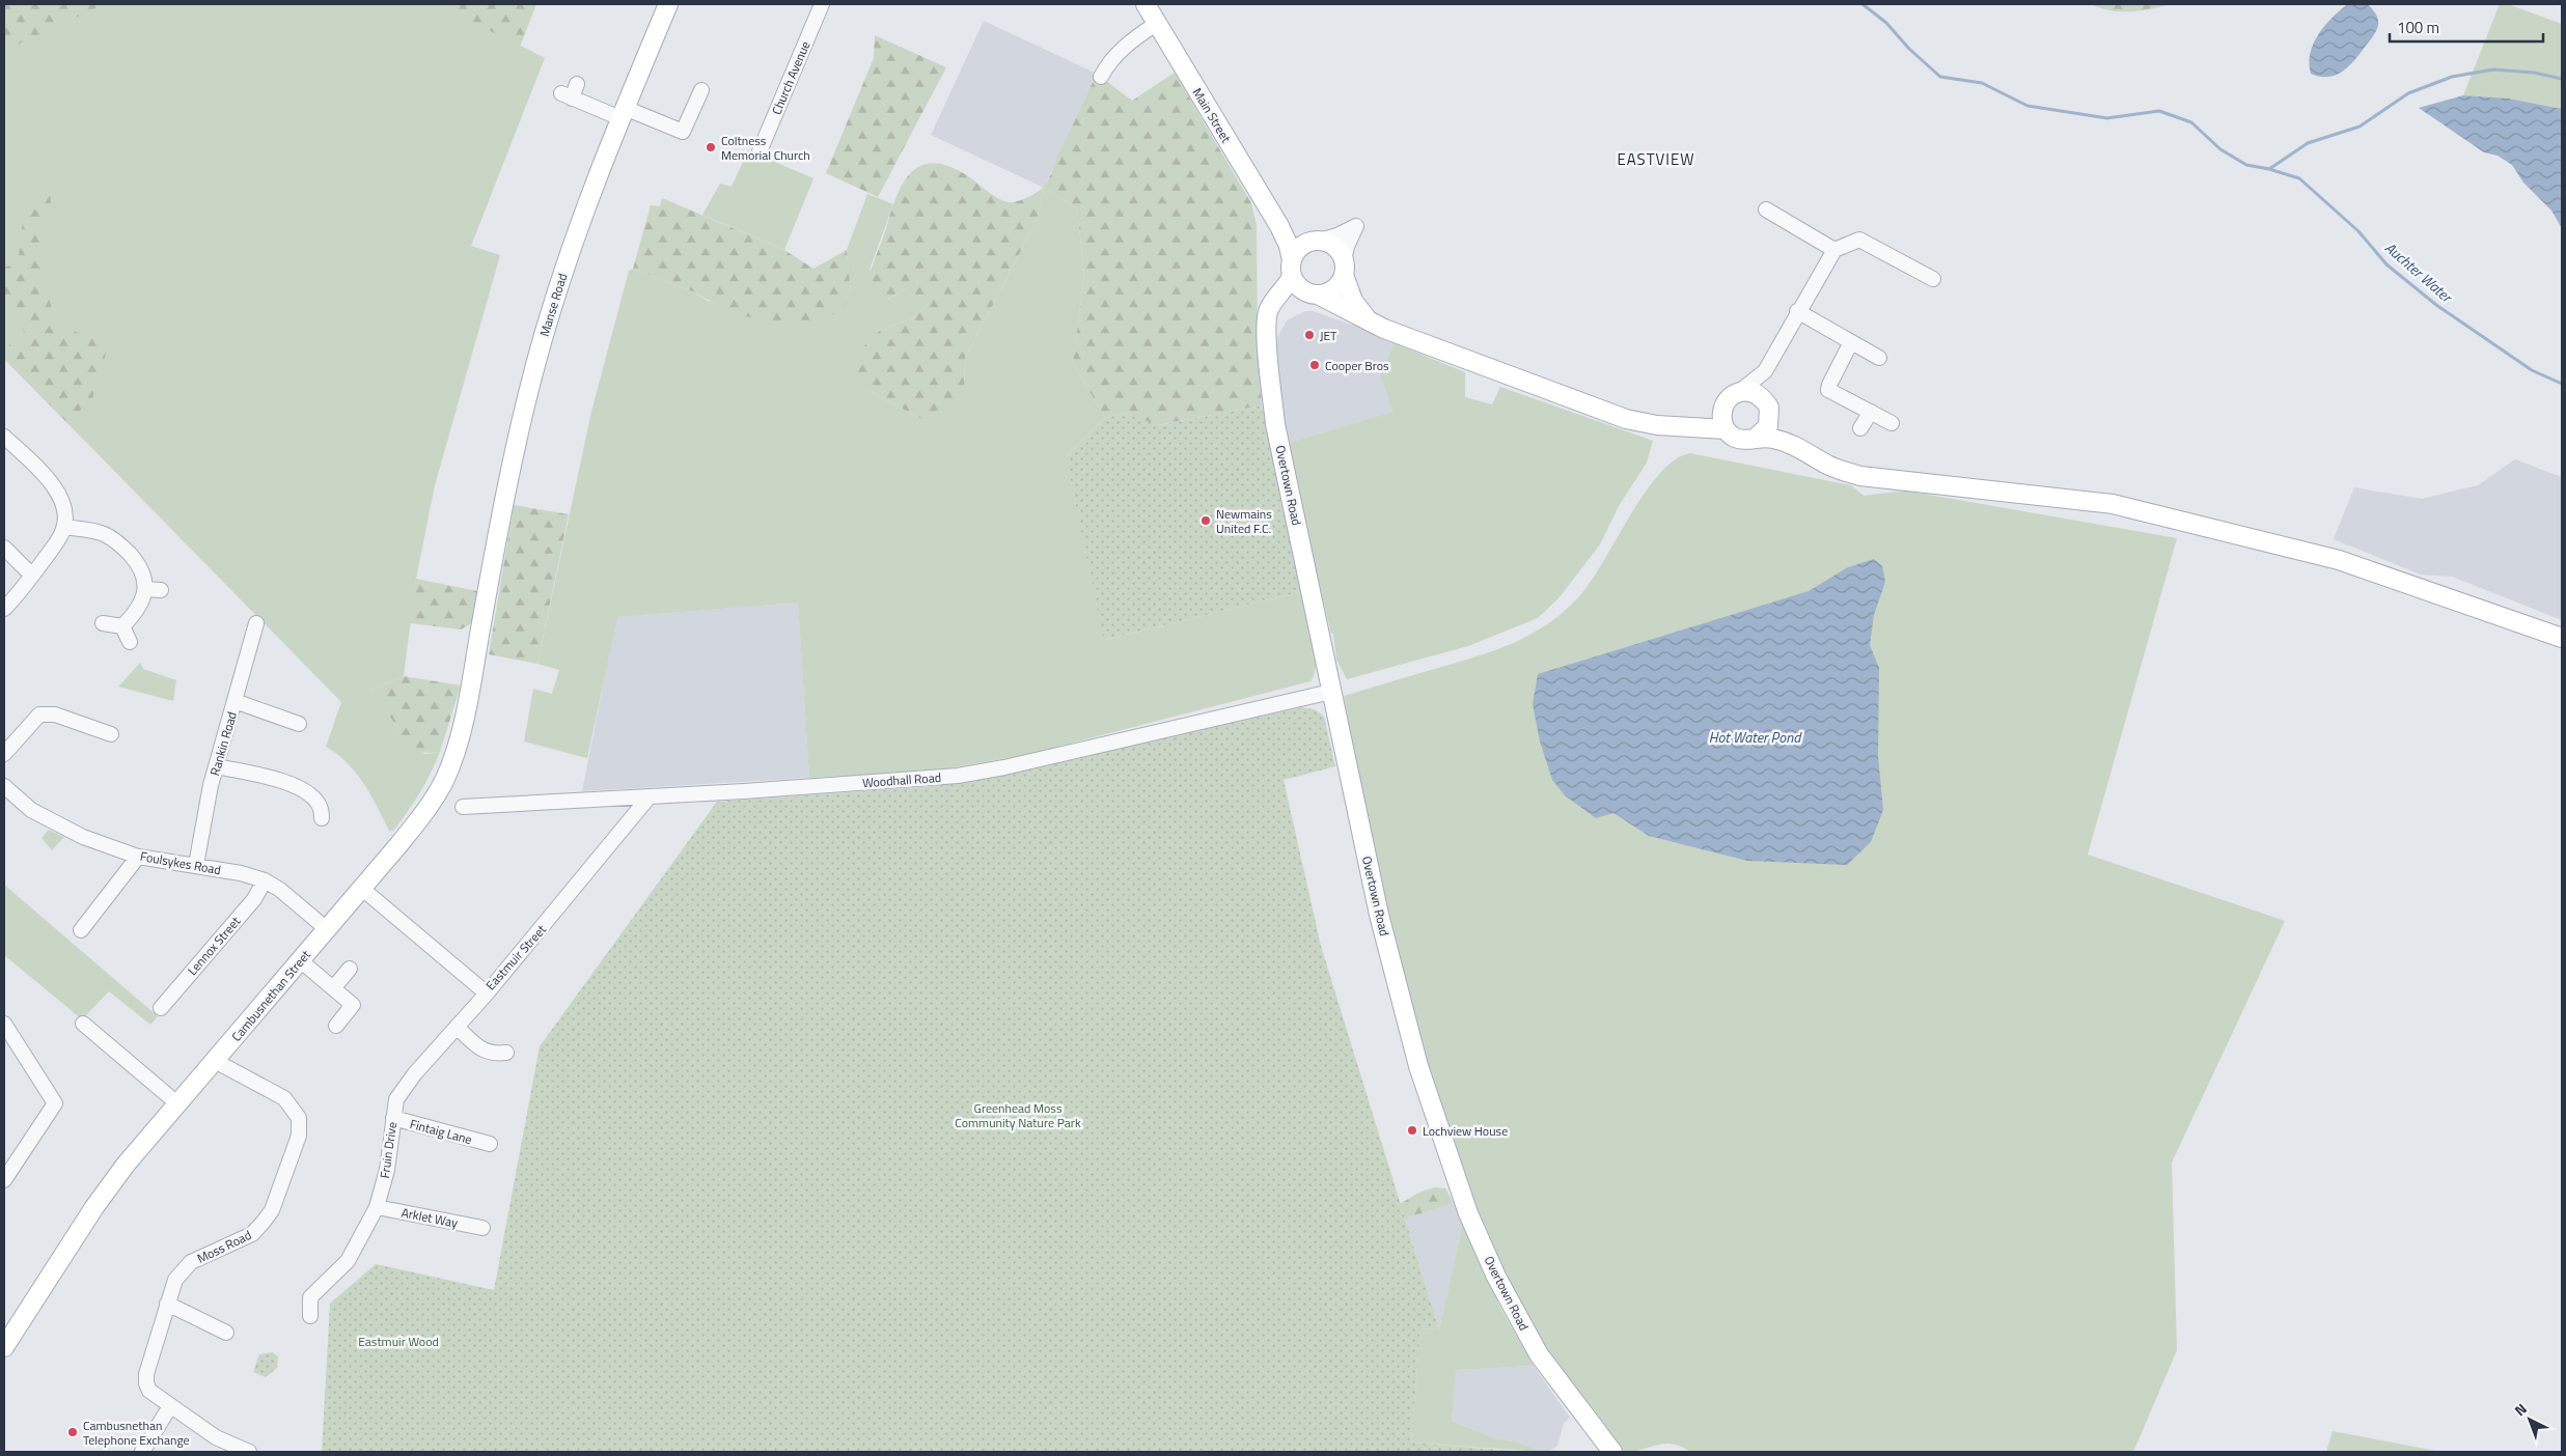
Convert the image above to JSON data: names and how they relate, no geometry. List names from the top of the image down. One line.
{"streets":{"main road":["Main Street","Manse Road","Overtown Road","Cambusnethan Street"],"street":["Church Avenue","Rankin Road","Woodhall Road","Foulsykes Road","Lennox Street","Eastmuir Street","Fintaig Lane","Fruin Drive","Arklet Way","Moss Road"]},"crossings":[["Main Street","Overtown Road"],["Manse Road","Cambusnethan Street"],["Overtown Road","Woodhall Road"],["Rankin Road","Foulsykes Road"],["Woodhall Road","Eastmuir Street"],["Foulsykes Road","Lennox Street"],["Foulsykes Road","Cambusnethan Street"],["Eastmuir Street","Cambusnethan Street"],["Eastmuir Street","Fruin Drive"],["Cambusnethan Street","Moss Road"],["Fintaig Lane","Fruin Drive"],["Fruin Drive","Arklet Way"]],"districts":["EASTVIEW"],"water":["Auchter Water","Hot Water Pond"],"parks":["Greenhead Moss Community Nature Park","Eastmuir Wood"],"places":["Coltness Memorial Church","JET","Cooper Bros","Newmains United F.C.","Lochview House","Cambusnethan Telephone Exchange"],"scale_bar":"100 m","north":"top left"}
